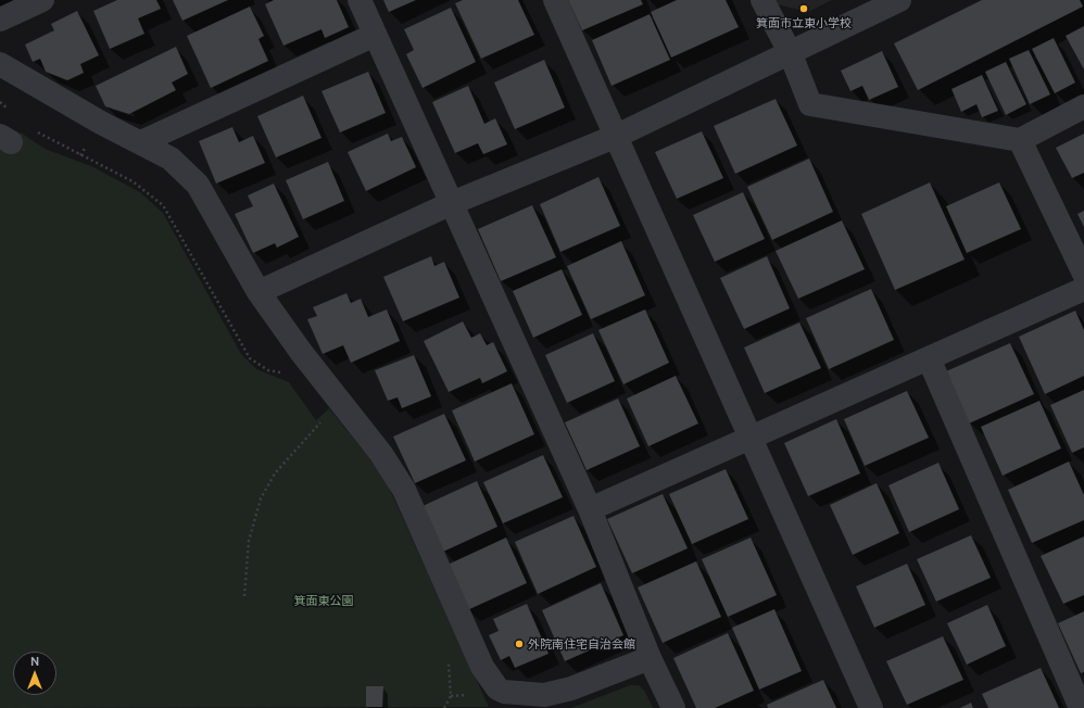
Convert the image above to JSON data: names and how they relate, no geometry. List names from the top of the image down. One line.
{"parks":["箕面東公園"],"places":["箕面市立東小学校","外院南住宅自治会館"],"north":"top"}
